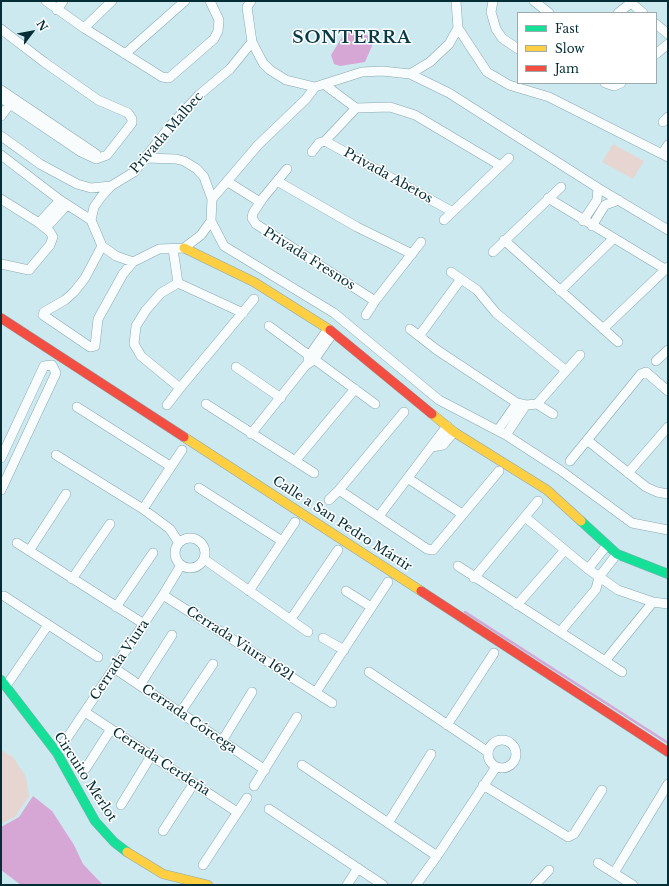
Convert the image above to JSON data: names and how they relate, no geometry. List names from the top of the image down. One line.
{"streets":{"street":["Privada Malbec","Privada Abetos","Privada Fresnos","Calle a San Pedro Mártir","Cerrada Viura 1621","Cerrada Viura","Cerrada Córcega","Cerrada Cerdeña","Circuito Merlot"]},"crossings":[["Cerrada Viura 1621","Cerrada Viura"],["Cerrada Viura","Cerrada Córcega"],["Cerrada Viura","Cerrada Cerdeña"],["Cerrada Viura","Circuito Merlot"]],"districts":["SONTERRA"],"legend":["Fast","Slow","Jam"],"north":"top right"}
